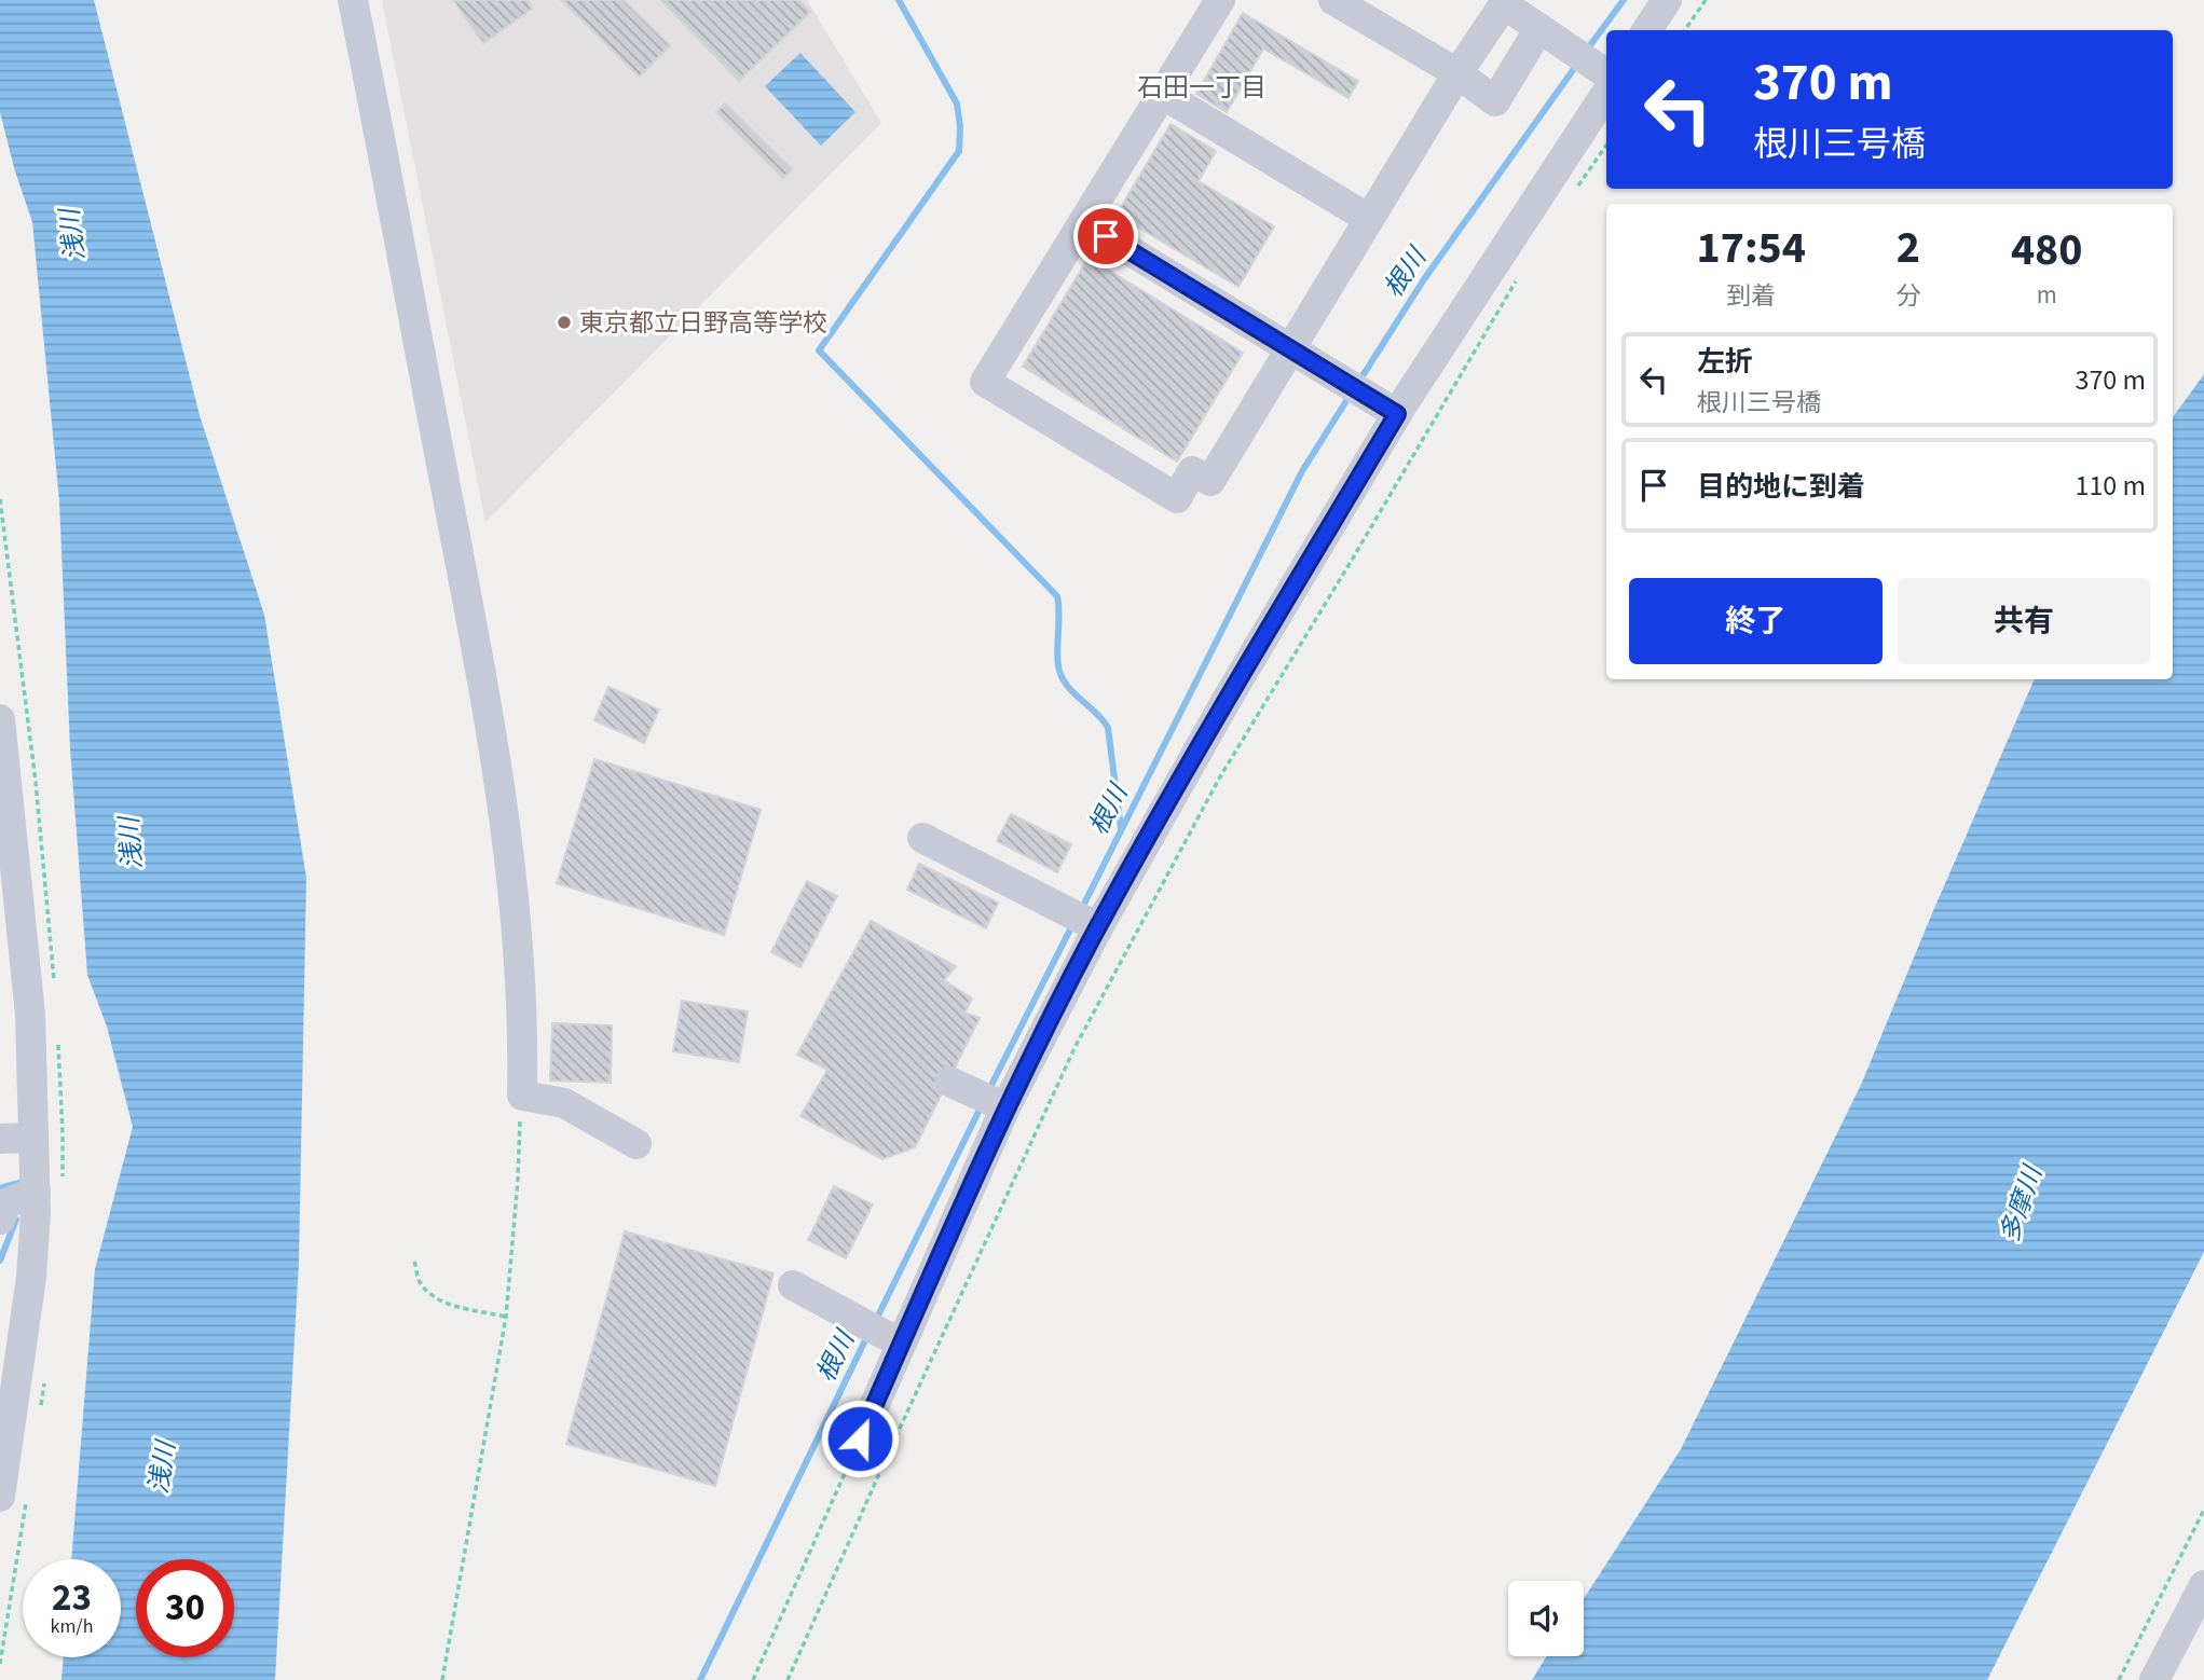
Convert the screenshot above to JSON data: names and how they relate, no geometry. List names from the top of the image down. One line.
{"districts":["石田一丁目"],"water":["浅川","根川","多摩川"],"places":["東京都立日野高等学校"],"page":{"turn":["370 m","根川三号橋"],"eta":["17:54","到着","2","分","480","m"],"list":[{"name":"左折","note":"根川三号橋","value":"370 m"},{"name":"目的地に到着","value":"110 m"}],"buttons":["終了","共有"],"speed":"23 km/h","limit":"30"}}
